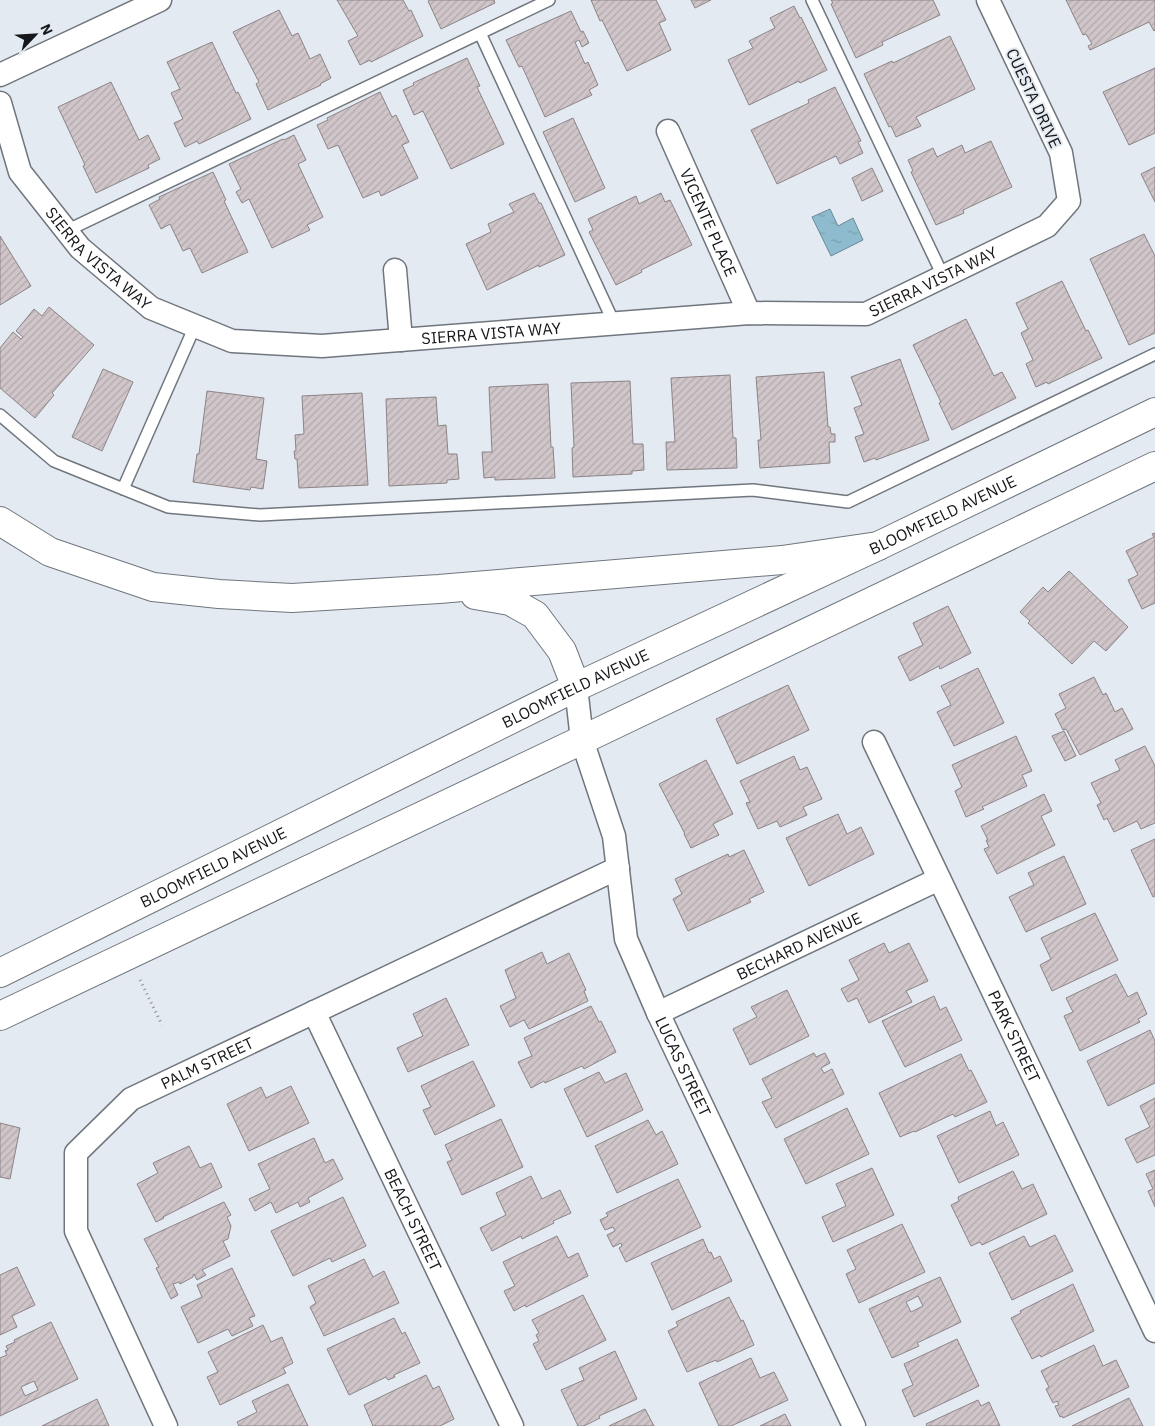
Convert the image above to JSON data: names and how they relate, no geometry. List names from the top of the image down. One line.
{"streets":{"main road":["BLOOMFIELD AVENUE"],"street":["CUESTA DRIVE","VICENTE PLACE","SIERRA VISTA WAY","BECHARD AVENUE","PARK STREET","PALM STREET","LUCAS STREET","BEACH STREET"]},"crossings":[["CUESTA DRIVE","SIERRA VISTA WAY"],["VICENTE PLACE","SIERRA VISTA WAY"],["BLOOMFIELD AVENUE","LUCAS STREET"],["BECHARD AVENUE","PARK STREET"],["BECHARD AVENUE","LUCAS STREET"],["PALM STREET","LUCAS STREET"],["PALM STREET","BEACH STREET"]],"north":"top right"}
